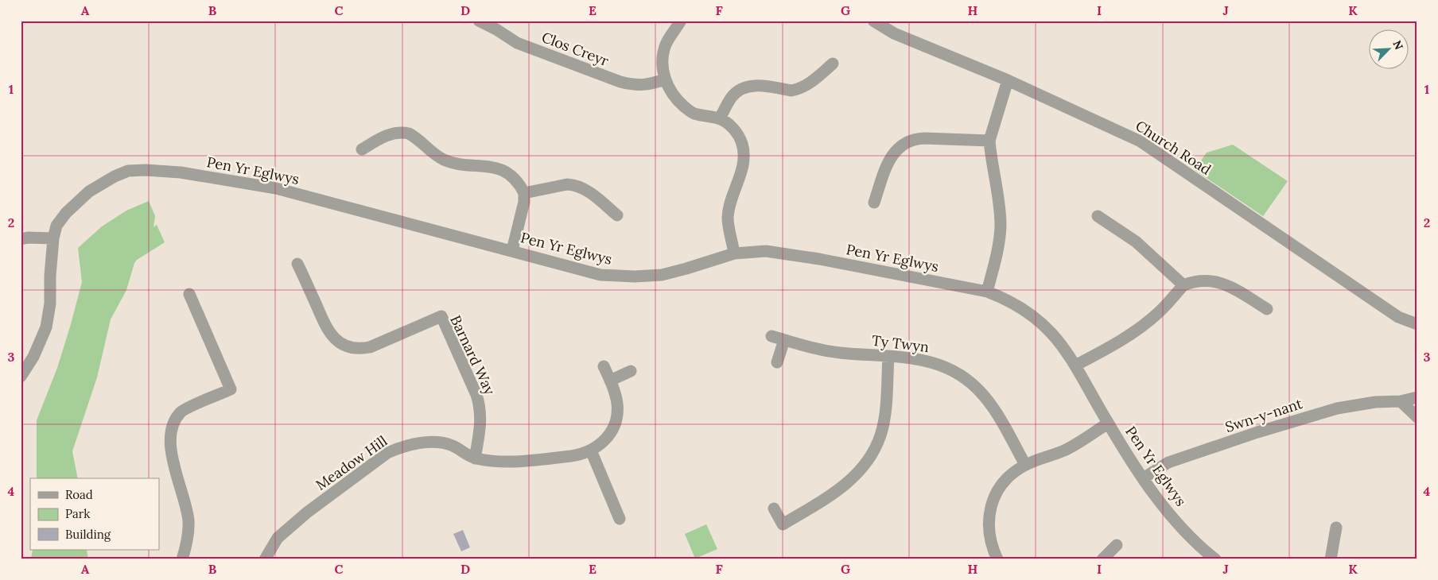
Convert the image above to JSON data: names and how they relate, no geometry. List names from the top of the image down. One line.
{"streets":{"street":["Clos Creyr","Church Road","Pen Yr Eglwys","Ty Twyn","Barnard Way","Swn-y-nant","Meadow Hill"]},"crossings":[["Pen Yr Eglwys","Swn-y-nant"],["Barnard Way","Meadow Hill"]],"legend":["Road","Park","Building"],"north":"top right","grid":{"columns":["A","B","C","D","E","F","G","H","I","J","K"],"rows":["1","2","3","4"]}}
